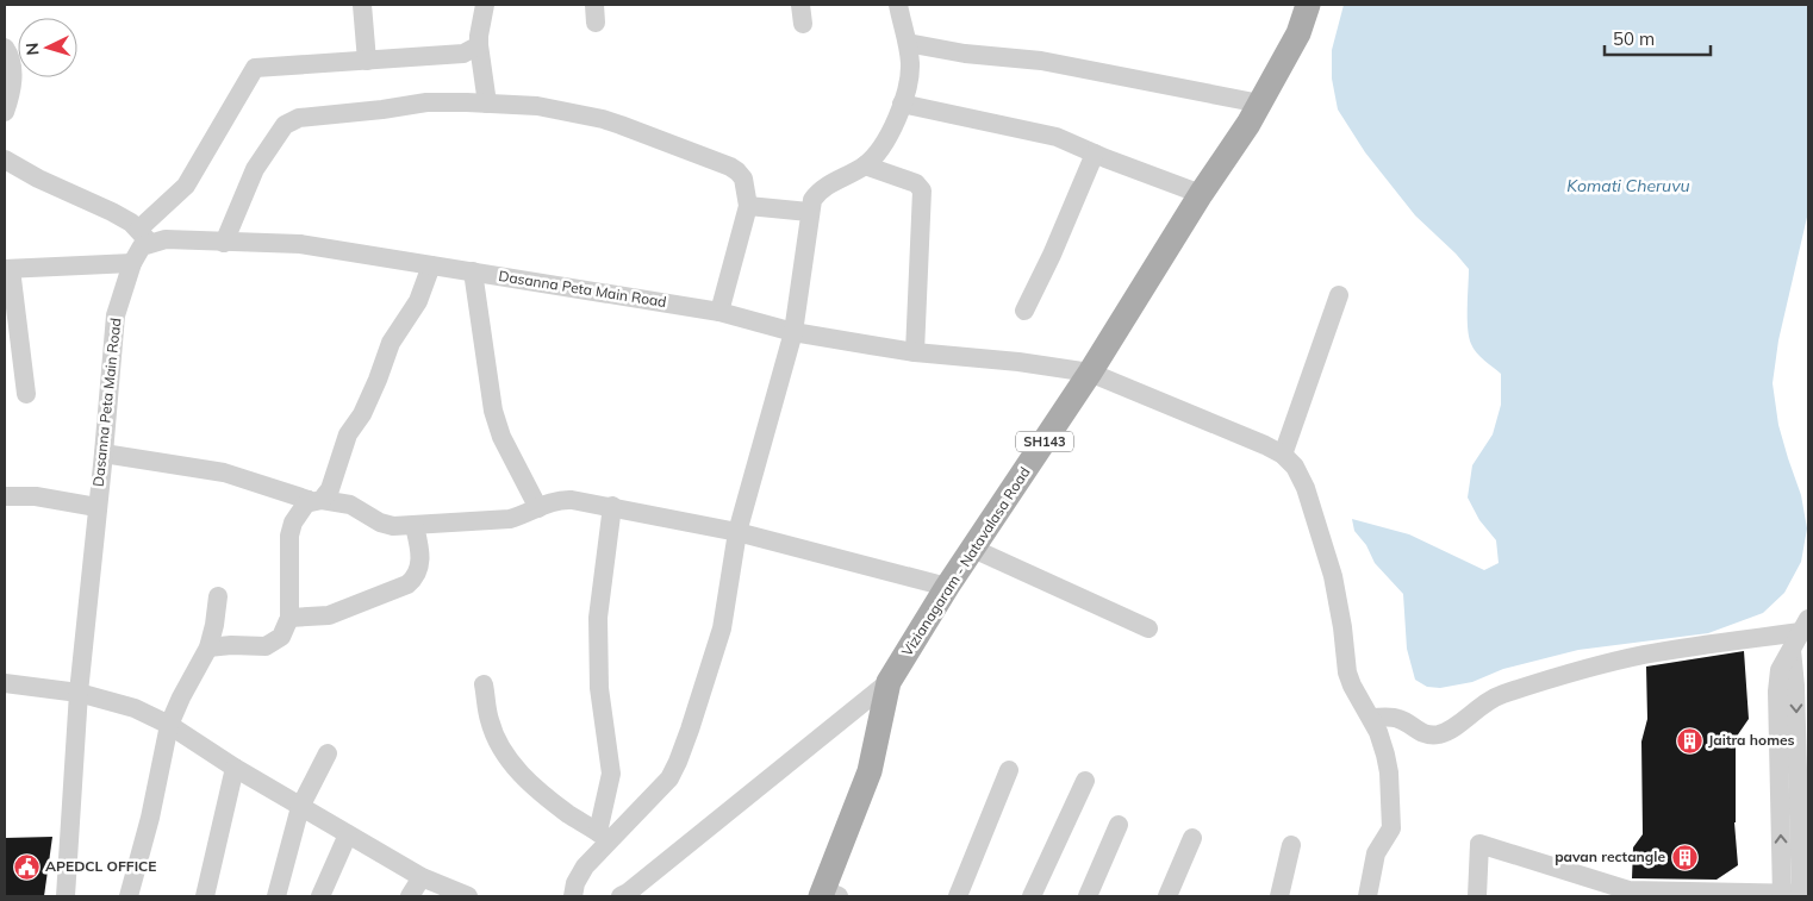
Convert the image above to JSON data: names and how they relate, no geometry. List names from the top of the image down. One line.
{"streets":{"main road":["SH143","Vizianagaram - Natavalasa Road"],"street":["Dasanna Peta Main Road"]},"crossings":[["Dasanna Peta Main Road","Vizianagaram - Natavalasa Road"]],"water":["Komati Cheruvu"],"places":{"building":["Jaitra homes","pavan rectangle"],"public building":["APEDCL OFFICE"]},"scale_bar":"50 m","north":"left"}
